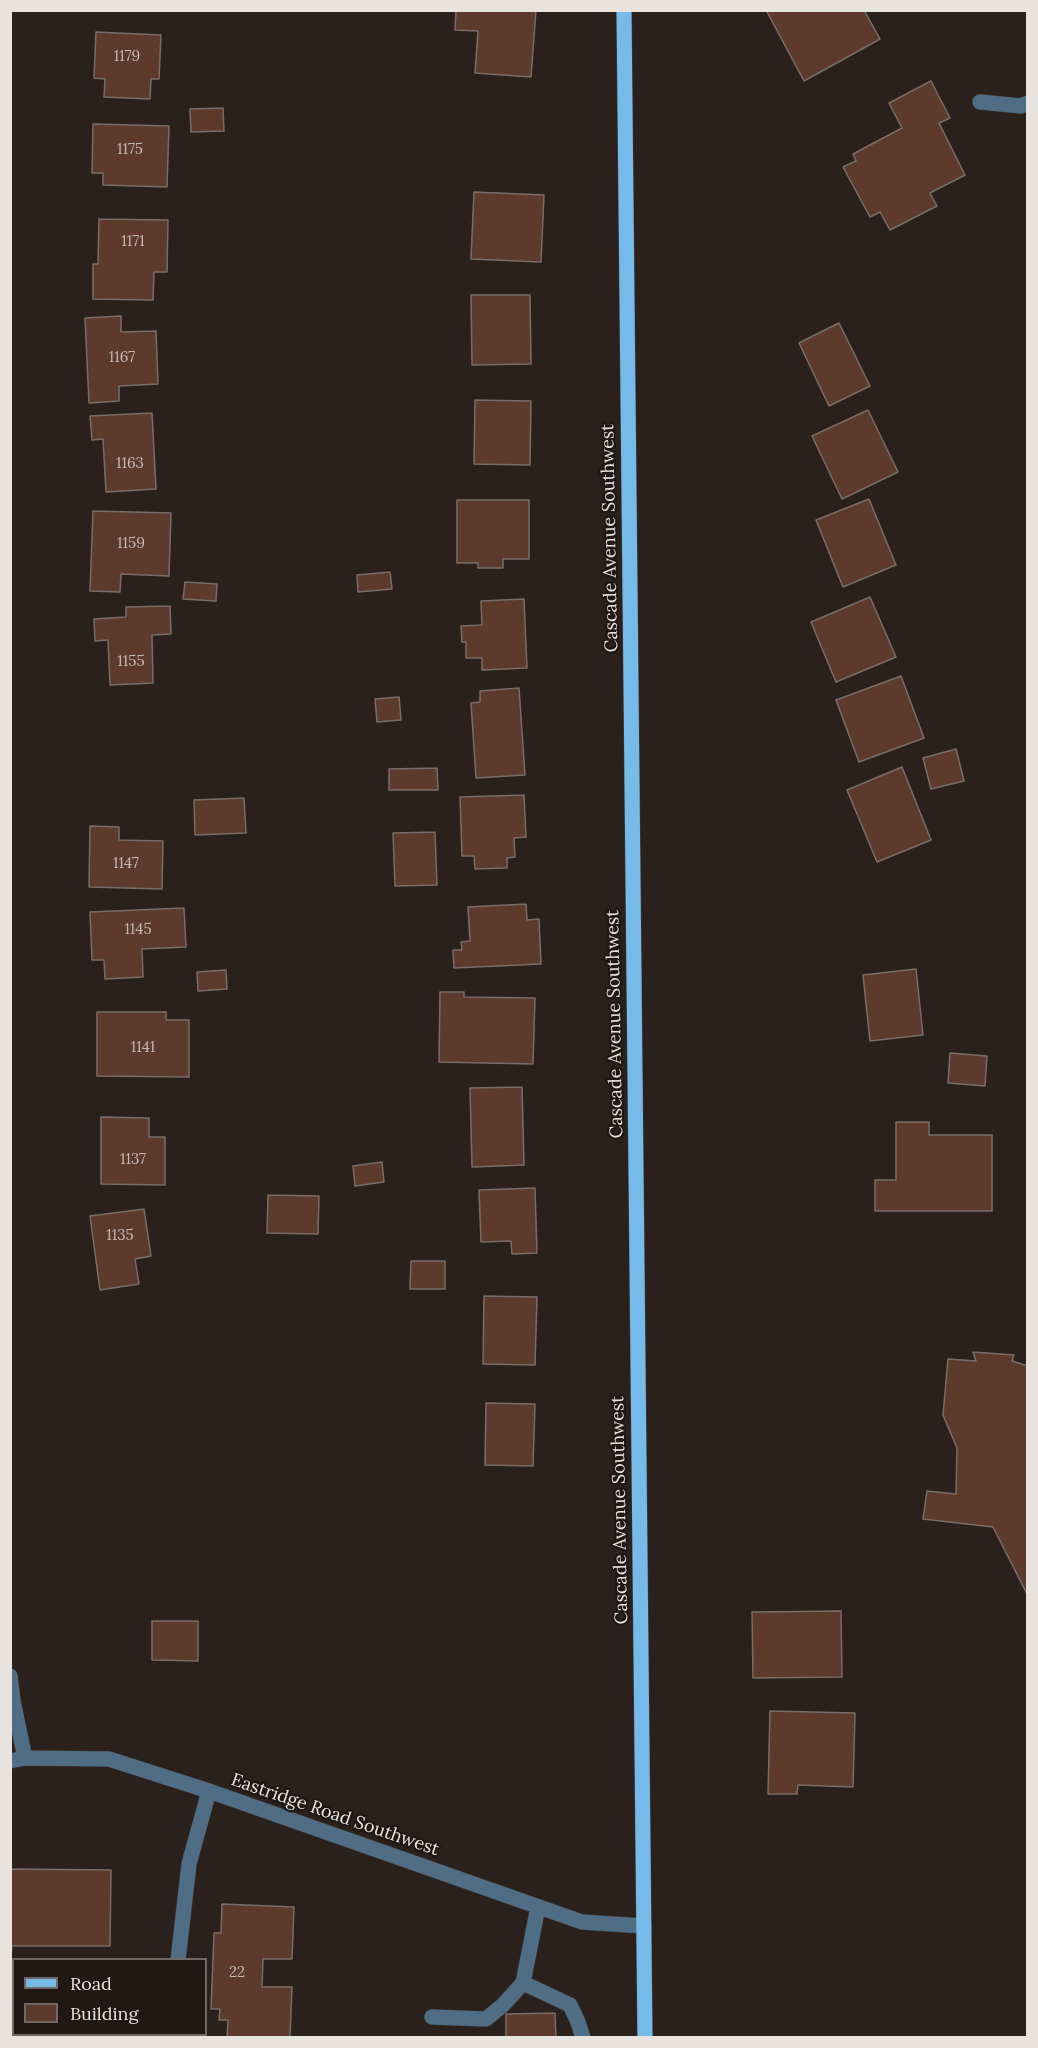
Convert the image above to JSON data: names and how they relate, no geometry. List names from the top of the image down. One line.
{"streets":{"main road":["Cascade Avenue Southwest"],"street":["Eastridge Road Southwest"]},"crossings":[["Cascade Avenue Southwest","Eastridge Road Southwest"]],"house_numbers":["1179","1175","1171","1167","1163","1159","1155","1147","1145","1141","1137","1135","22"],"legend":["Road","Building"]}
